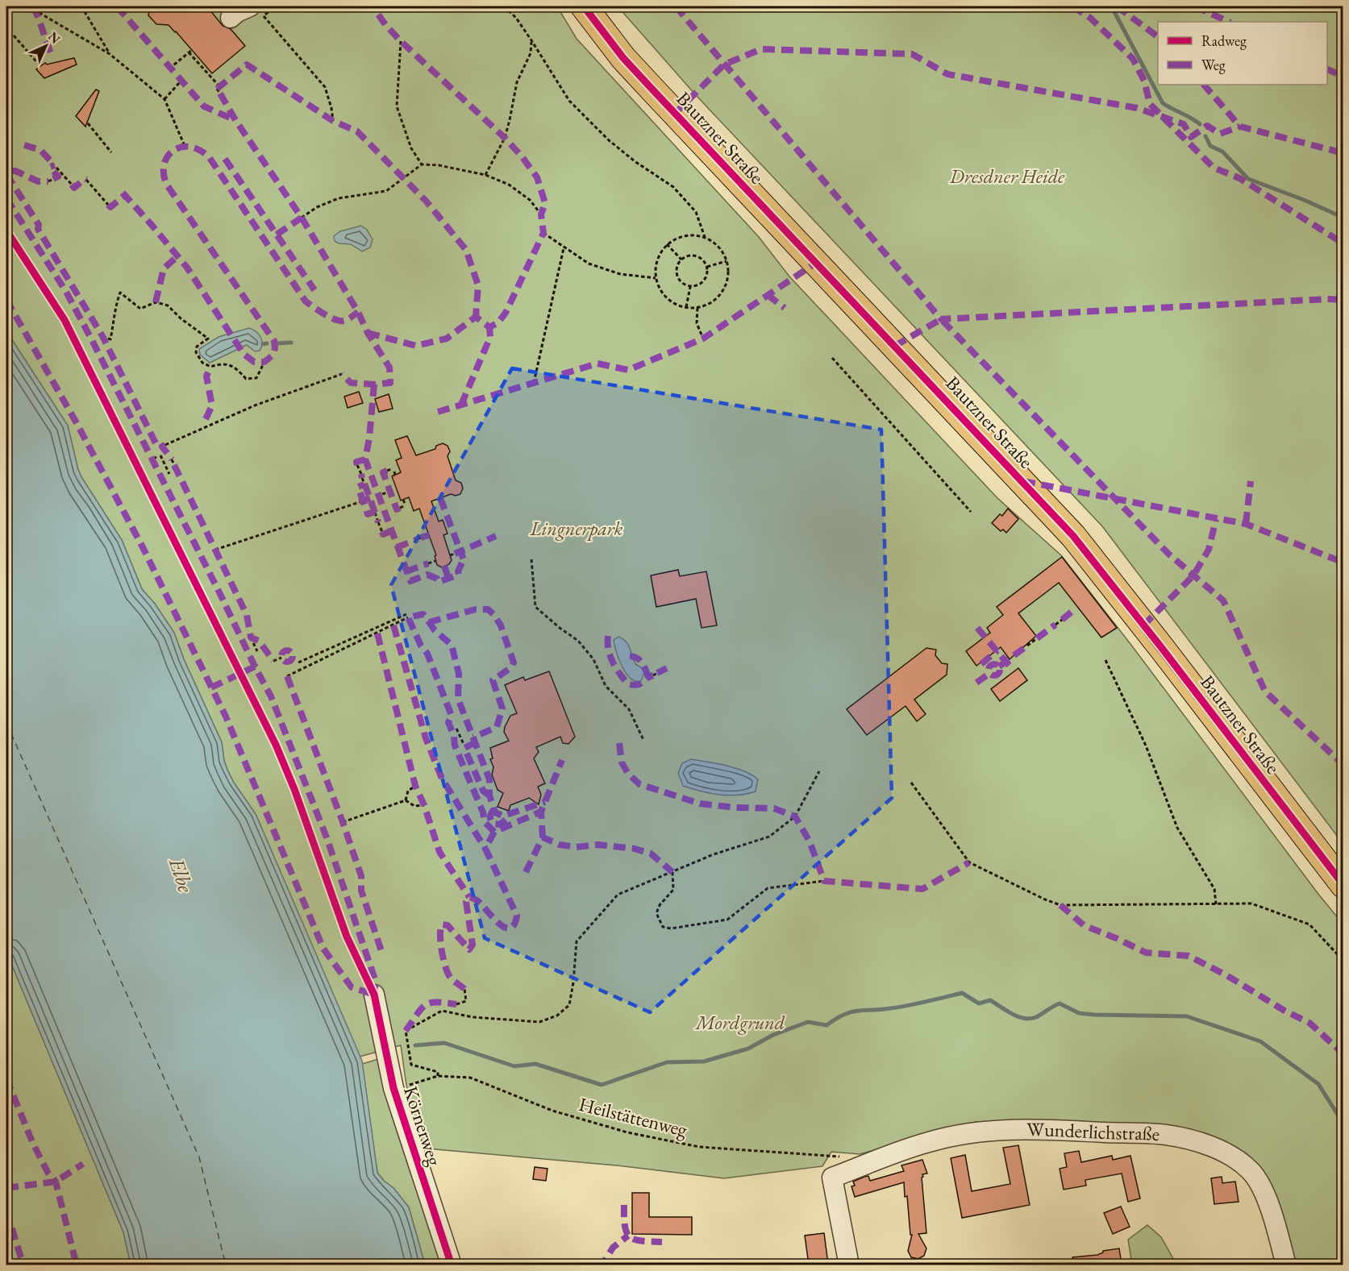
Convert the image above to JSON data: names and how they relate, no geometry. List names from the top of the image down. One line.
{"streets":{"main road":["Bautzner Straße"],"street":["Körnerweg","Wunderlichstraße"],"path":["Heilstättenweg"]},"crossings":[["Heilstättenweg","Körnerweg"],["Heilstättenweg","Wunderlichstraße"]],"water":["Elbe"],"parks":["Dresdner Heide","Lingnerpark","Mordgrund"],"legend":["Radweg","Weg"],"north":"top right"}
